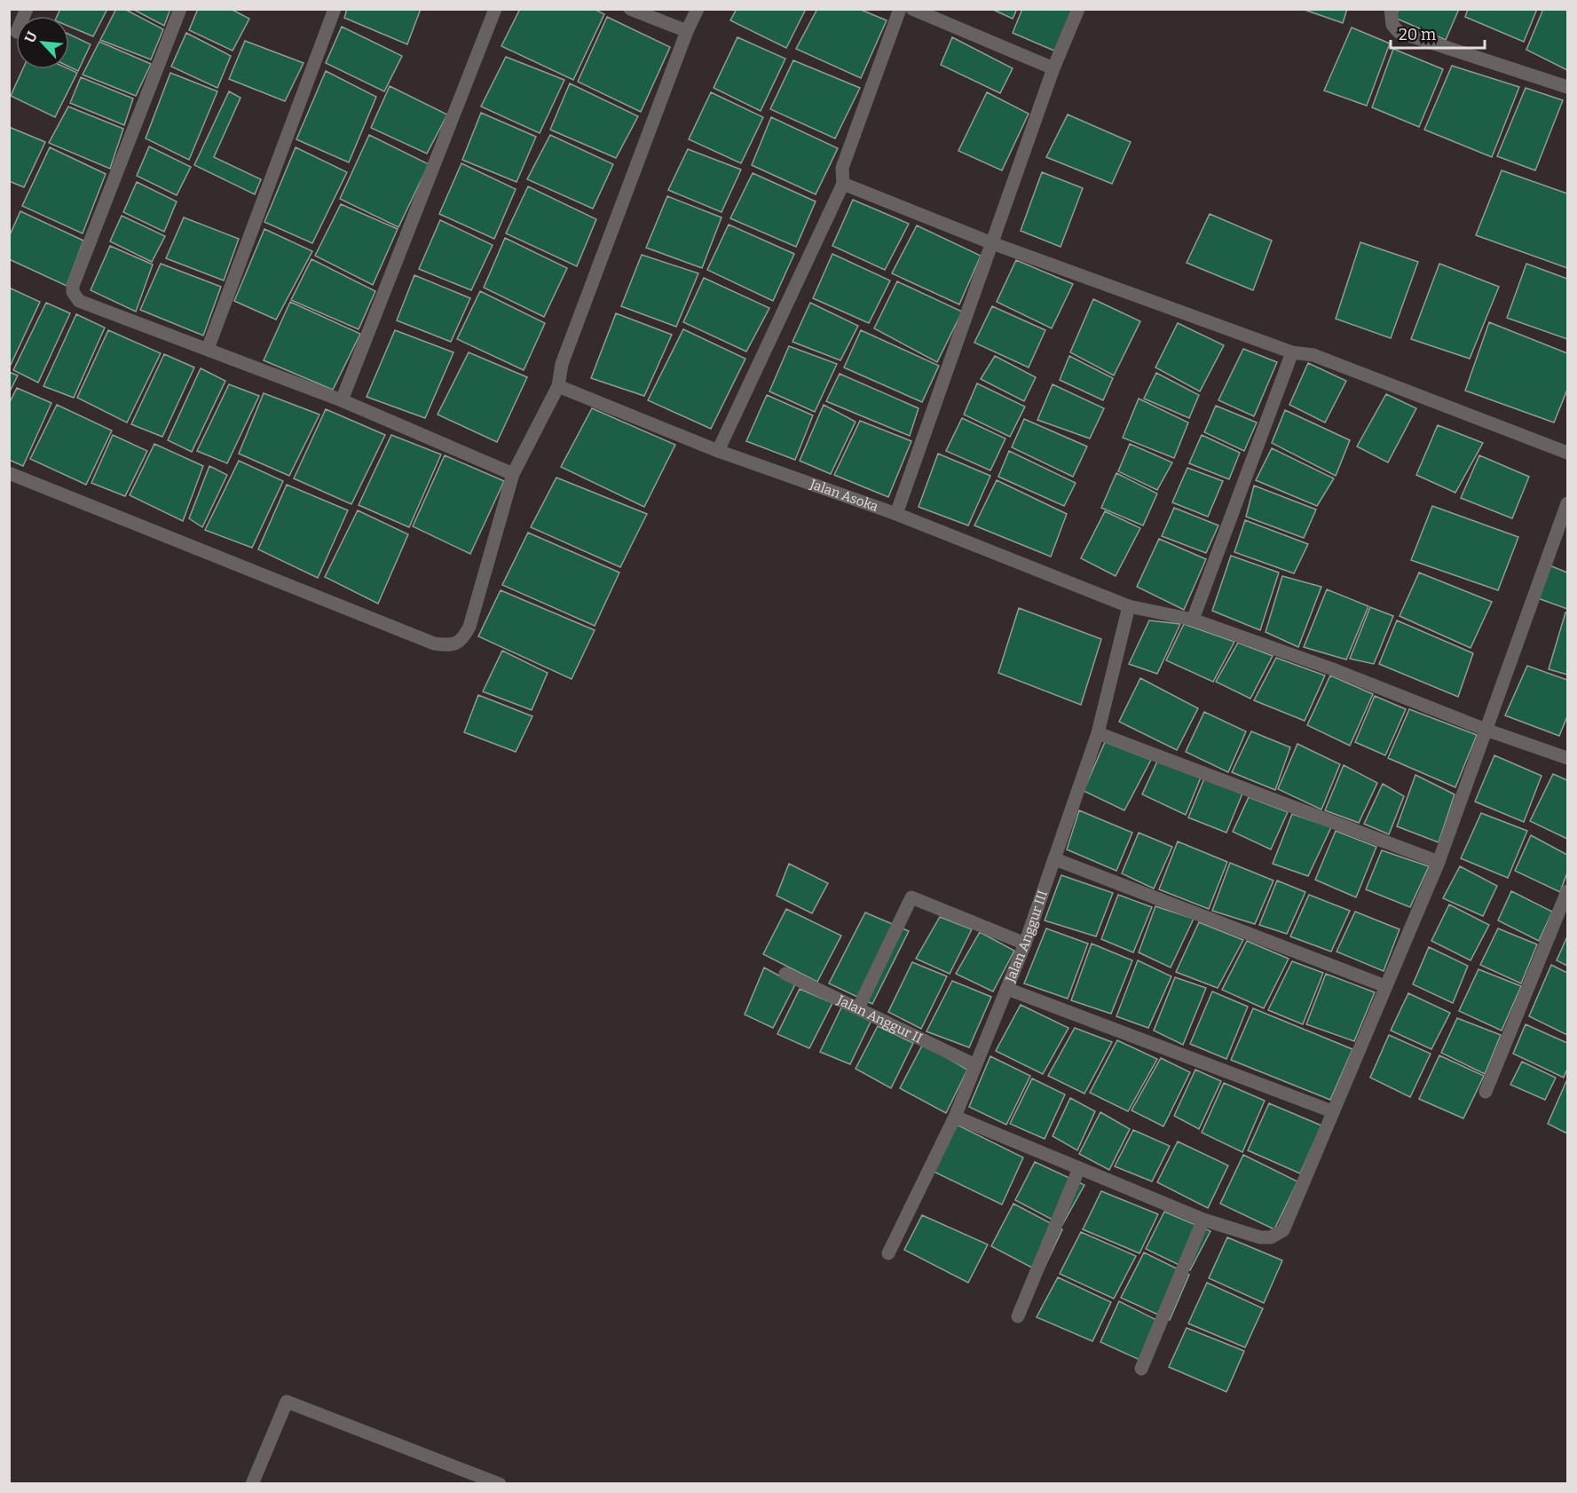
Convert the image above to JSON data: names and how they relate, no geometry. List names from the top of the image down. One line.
{"streets":{"street":["Jalan Asoka","Jalan Anggur III","Jalan Anggur II"]},"crossings":[["Jalan Asoka","Jalan Anggur III"],["Jalan Anggur III","Jalan Anggur II"]],"scale_bar":"20 m","north":"top left"}
